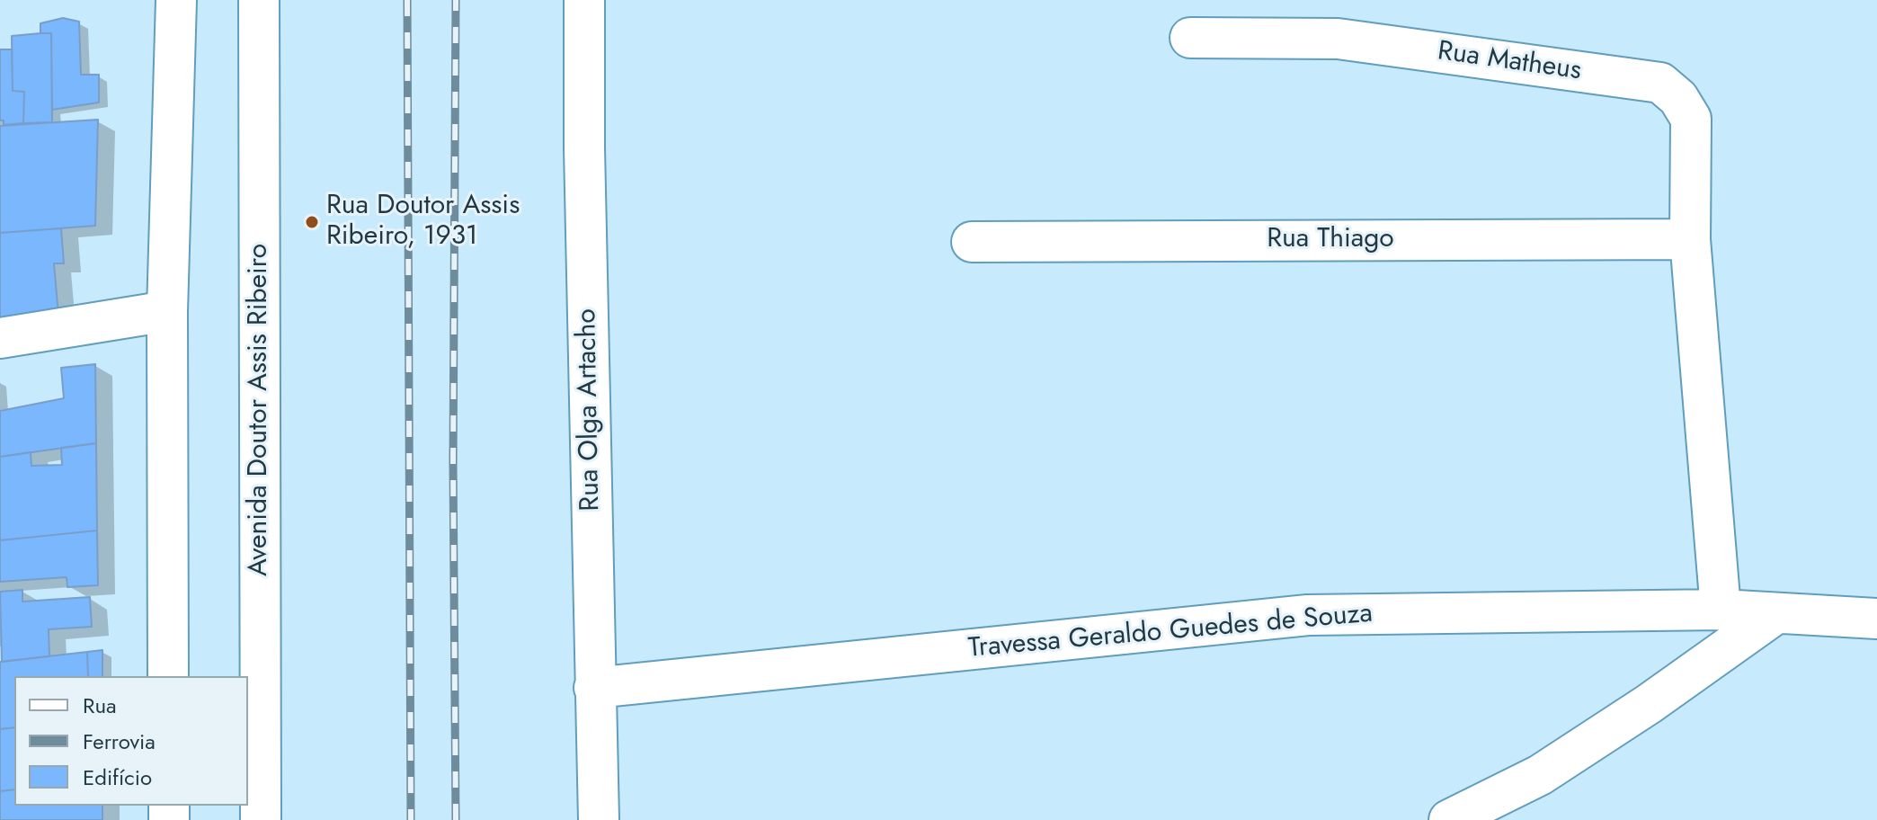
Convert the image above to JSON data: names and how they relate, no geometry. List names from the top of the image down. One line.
{"streets":{"street":["Rua Matheus","Rua Thiago","Avenida Doutor Assis Ribeiro","Rua Olga Artacho","Travessa Geraldo Guedes de Souza"]},"crossings":[["Rua Matheus","Rua Thiago"],["Rua Matheus","Travessa Geraldo Guedes de Souza"],["Rua Olga Artacho","Travessa Geraldo Guedes de Souza"]],"places":["Rua Doutor Assis Ribeiro, 1931"],"legend":["Rua","Ferrovia","Edifício"]}
